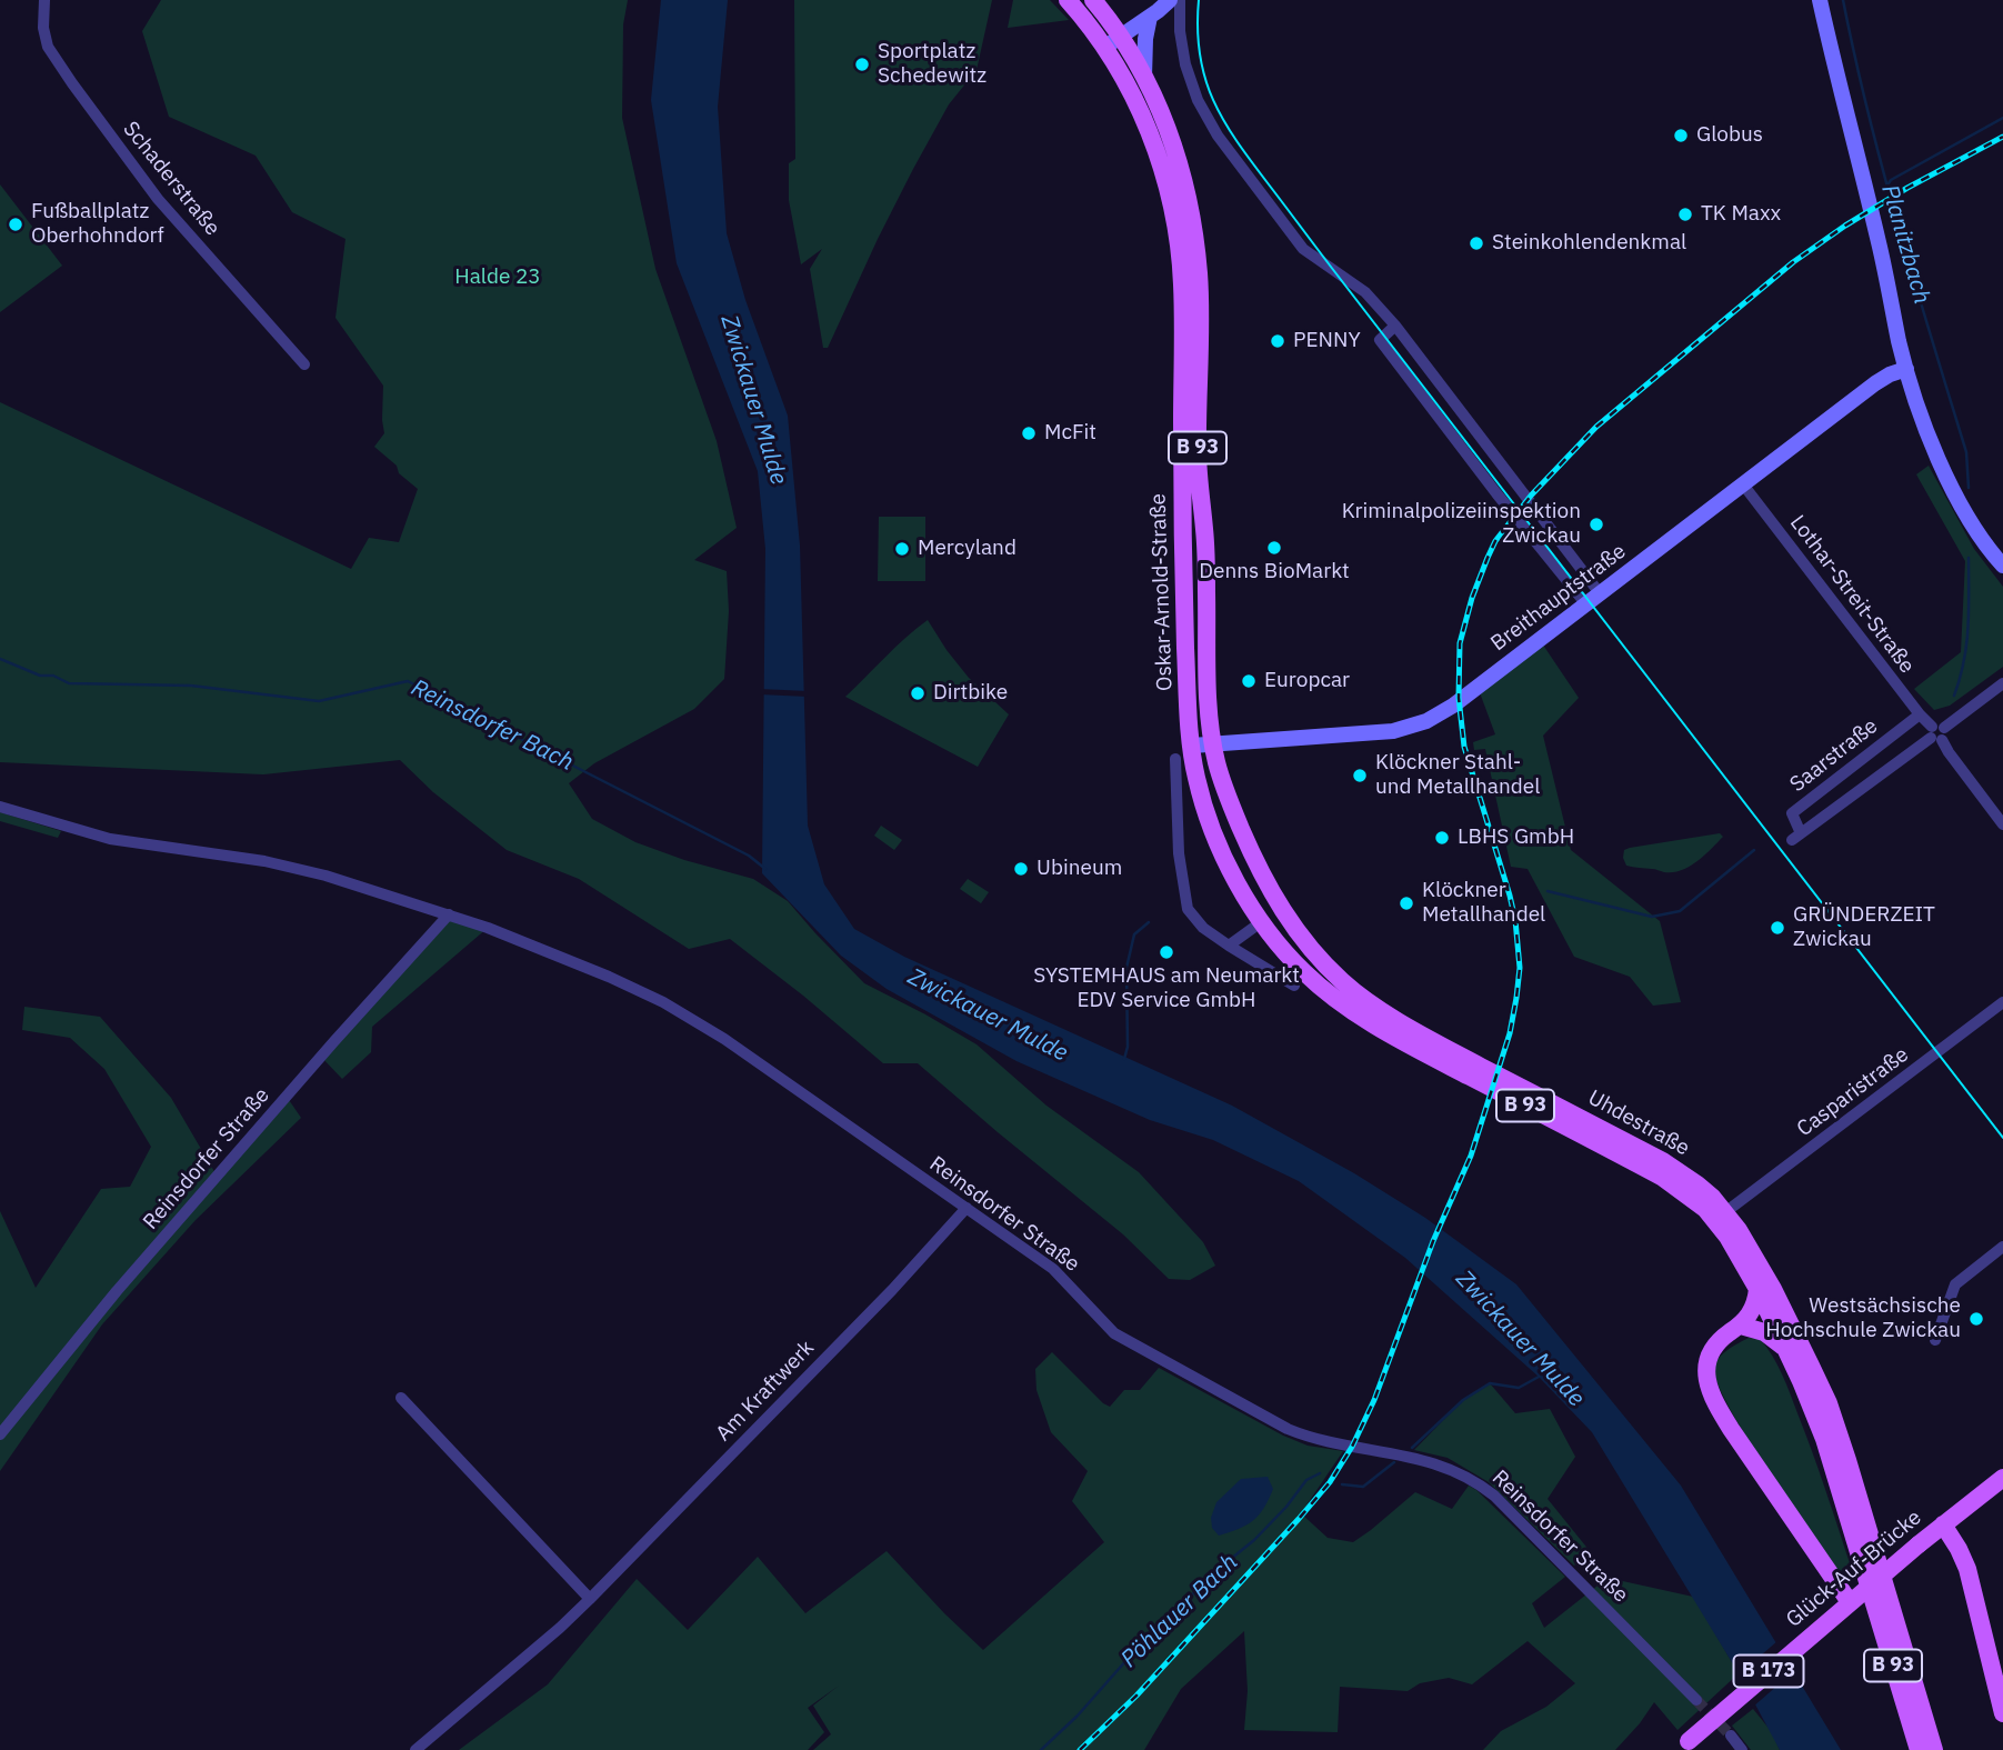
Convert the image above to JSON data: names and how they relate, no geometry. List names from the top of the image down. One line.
{"streets":{"main road":["B 93","Oskar-Arnold-Straße","Breithauptstraße","Uhdestraße","Glück-Auf-Brücke","B 173"],"street":["Schaderstraße","Lothar-Streit-Straße","Saarstraße","Casparistraße","Reinsdorfer Straße","Am Kraftwerk"]},"crossings":[["Oskar-Arnold-Straße","Breithauptstraße"],["Oskar-Arnold-Straße","Uhdestraße"],["Lothar-Streit-Straße","Breithauptstraße"],["Lothar-Streit-Straße","Saarstraße"],["Breithauptstraße","Uhdestraße"],["Casparistraße","Uhdestraße"],["Reinsdorfer Straße","Am Kraftwerk"],["Glück-Auf-Brücke","B 173"]],"water":["Planitzbach","Zwickauer Mulde","Reinsdorfer Bach","Pöhlauer Bach"],"parks":["Halde 23"],"places":["Sportplatz Schedewitz","Globus","TK Maxx","Fußballplatz Oberhohndorf","Steinkohlendenkmal","PENNY","McFit","Kriminalpolizeiinspektion Zwickau","Denns BioMarkt","Mercyland","Europcar","Dirtbike","Klöckner Stahl- und Metallhandel","LBHS GmbH","Ubineum","Klöckner Metallhandel","GRÜNDERZEIT Zwickau","SYSTEMHAUS am Neumarkt EDV Service GmbH","Westsächsische Hochschule Zwickau"]}
